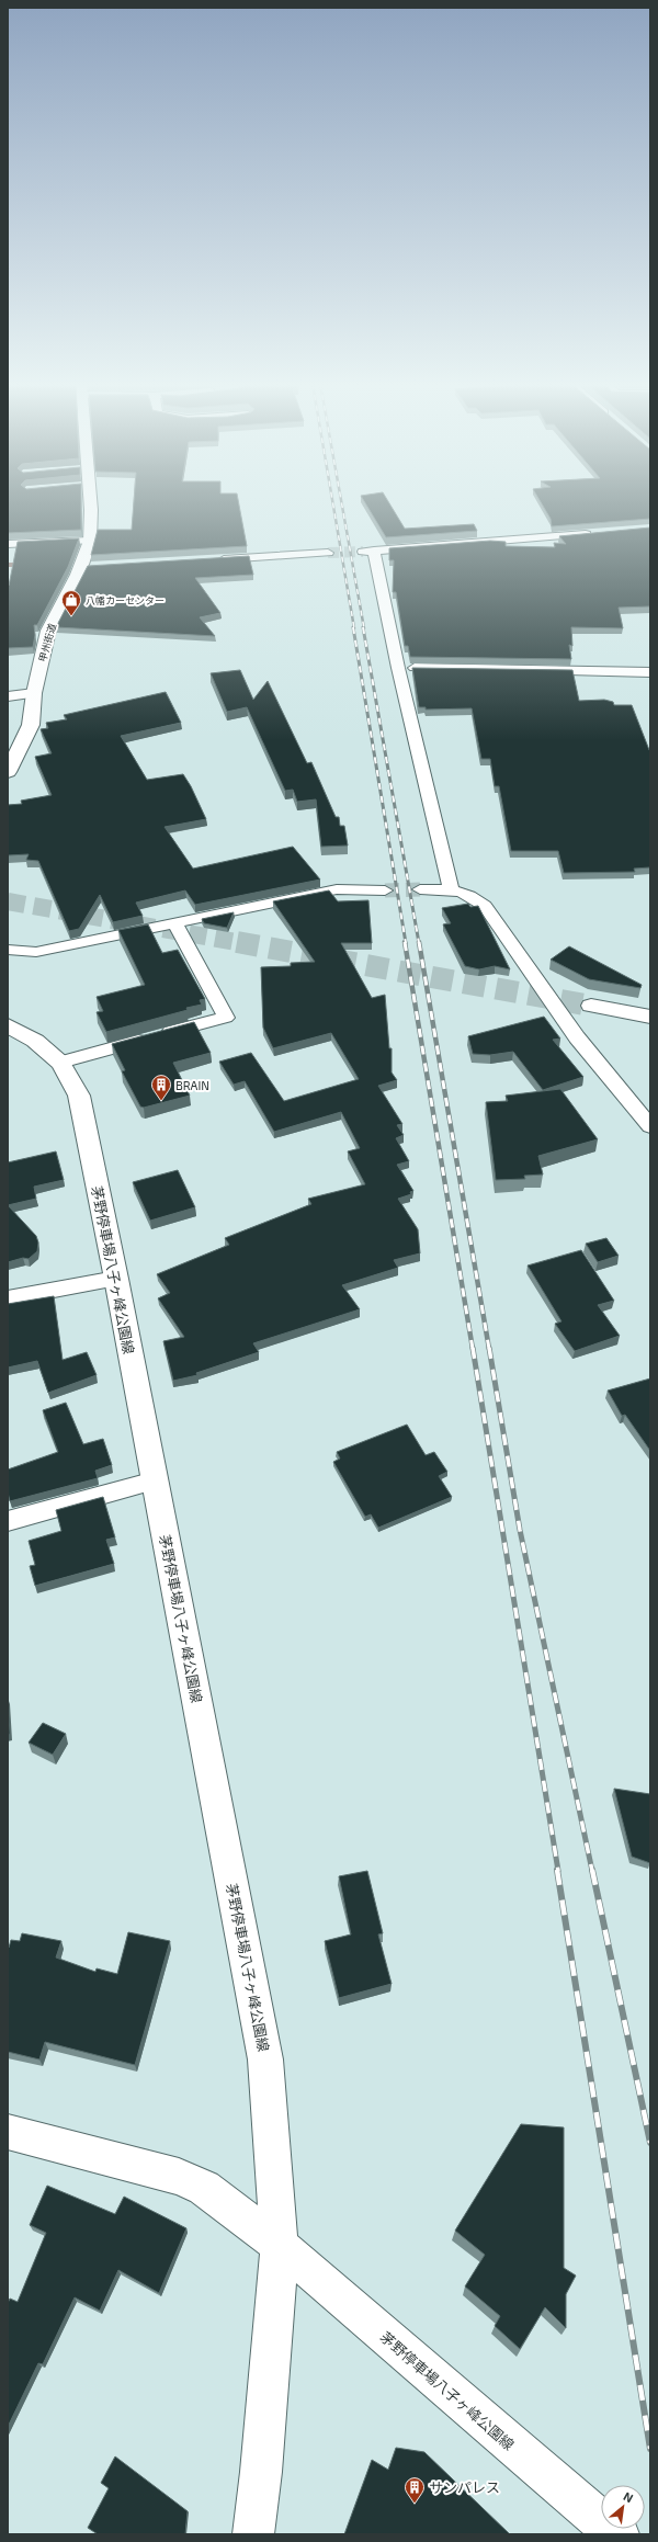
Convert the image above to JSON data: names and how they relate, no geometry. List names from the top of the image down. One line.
{"streets":{"main road":["甲州街道","茅野停車場八子ヶ峰公園線"]},"places":{"shop":["八幡カーセンター"],"building":["BRAIN","サンパレス"]},"north":"top right"}
